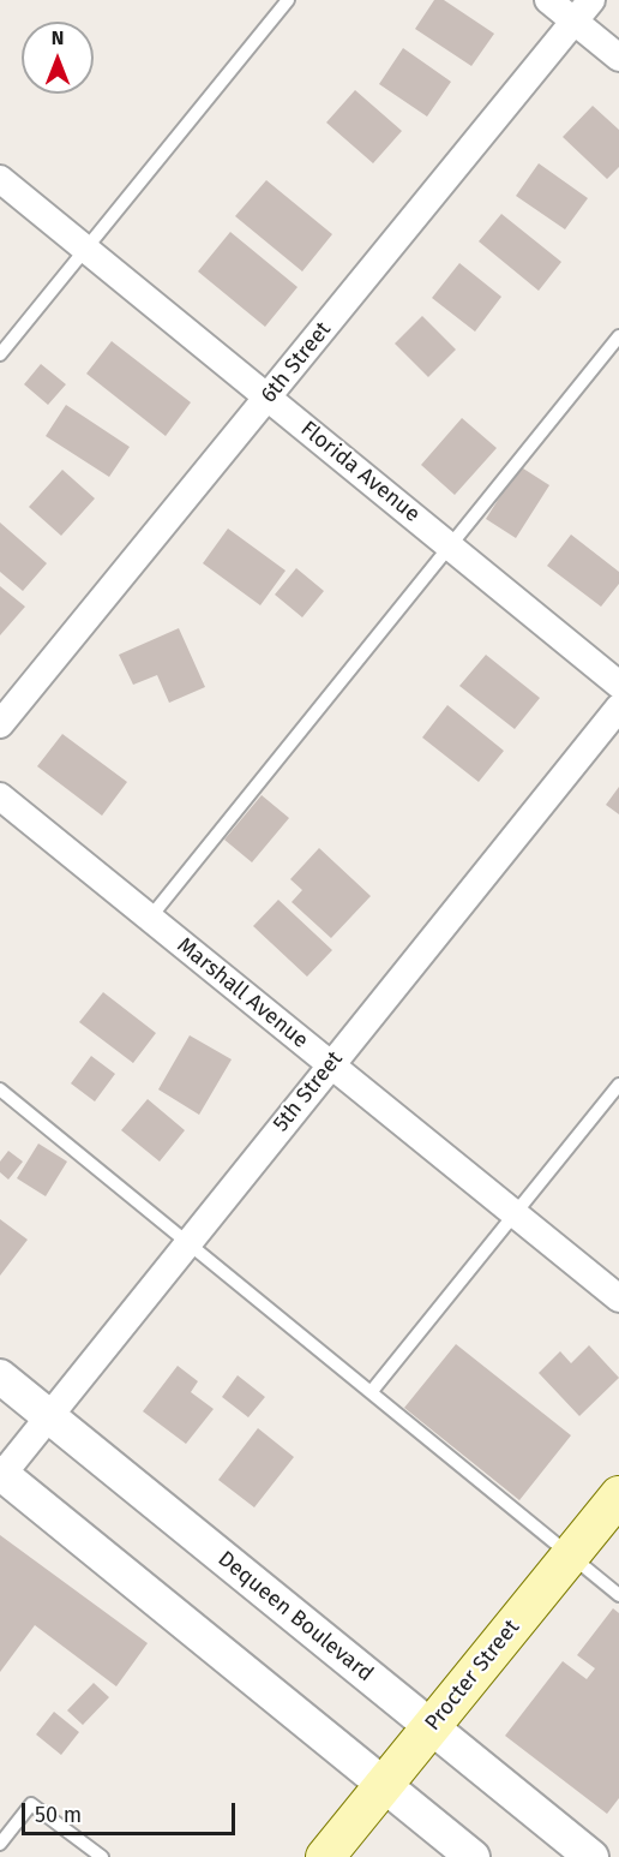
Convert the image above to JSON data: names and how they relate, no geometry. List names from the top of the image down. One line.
{"streets":{"main road":["Procter Street"],"street":["6th Street","Florida Avenue","Marshall Avenue","5th Street","Dequeen Boulevard"]},"crossings":[["6th Street","Florida Avenue"],["Marshall Avenue","5th Street"],["5th Street","Dequeen Boulevard"],["Dequeen Boulevard","Procter Street"]],"scale_bar":"50 m","north":"top"}
